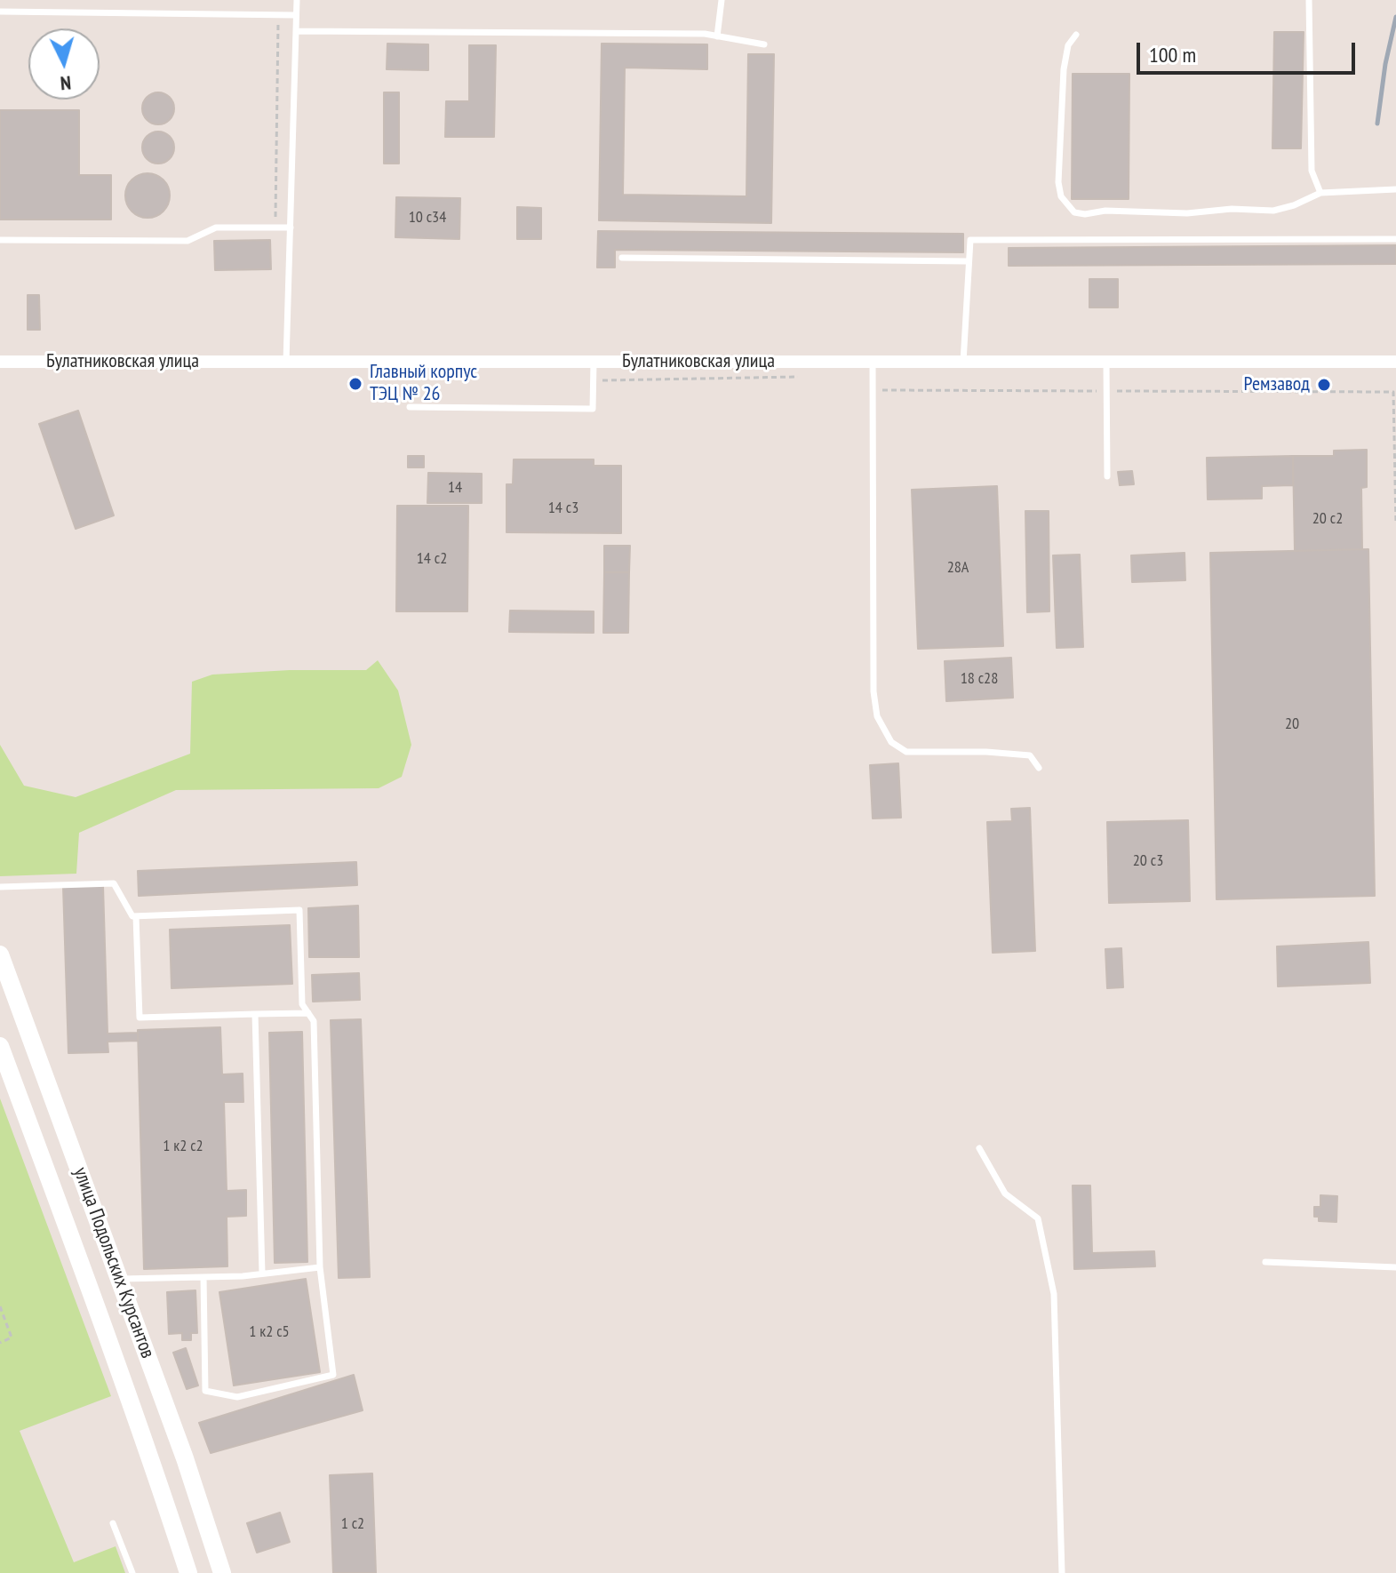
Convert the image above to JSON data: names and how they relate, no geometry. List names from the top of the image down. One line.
{"streets":{"main road":["улица Подольских Курсантов"],"street":["Булатниковская улица"]},"places":["Главный корпус ТЭЦ № 26","Ремзавод"],"house_numbers":["10 с34","14","14 с3","20 с2","14 с2","28А","18 с28","20","20 с3","1 к2 с2","1 к2 с5","1 с2"],"scale_bar":"100 m","north":"bottom"}
